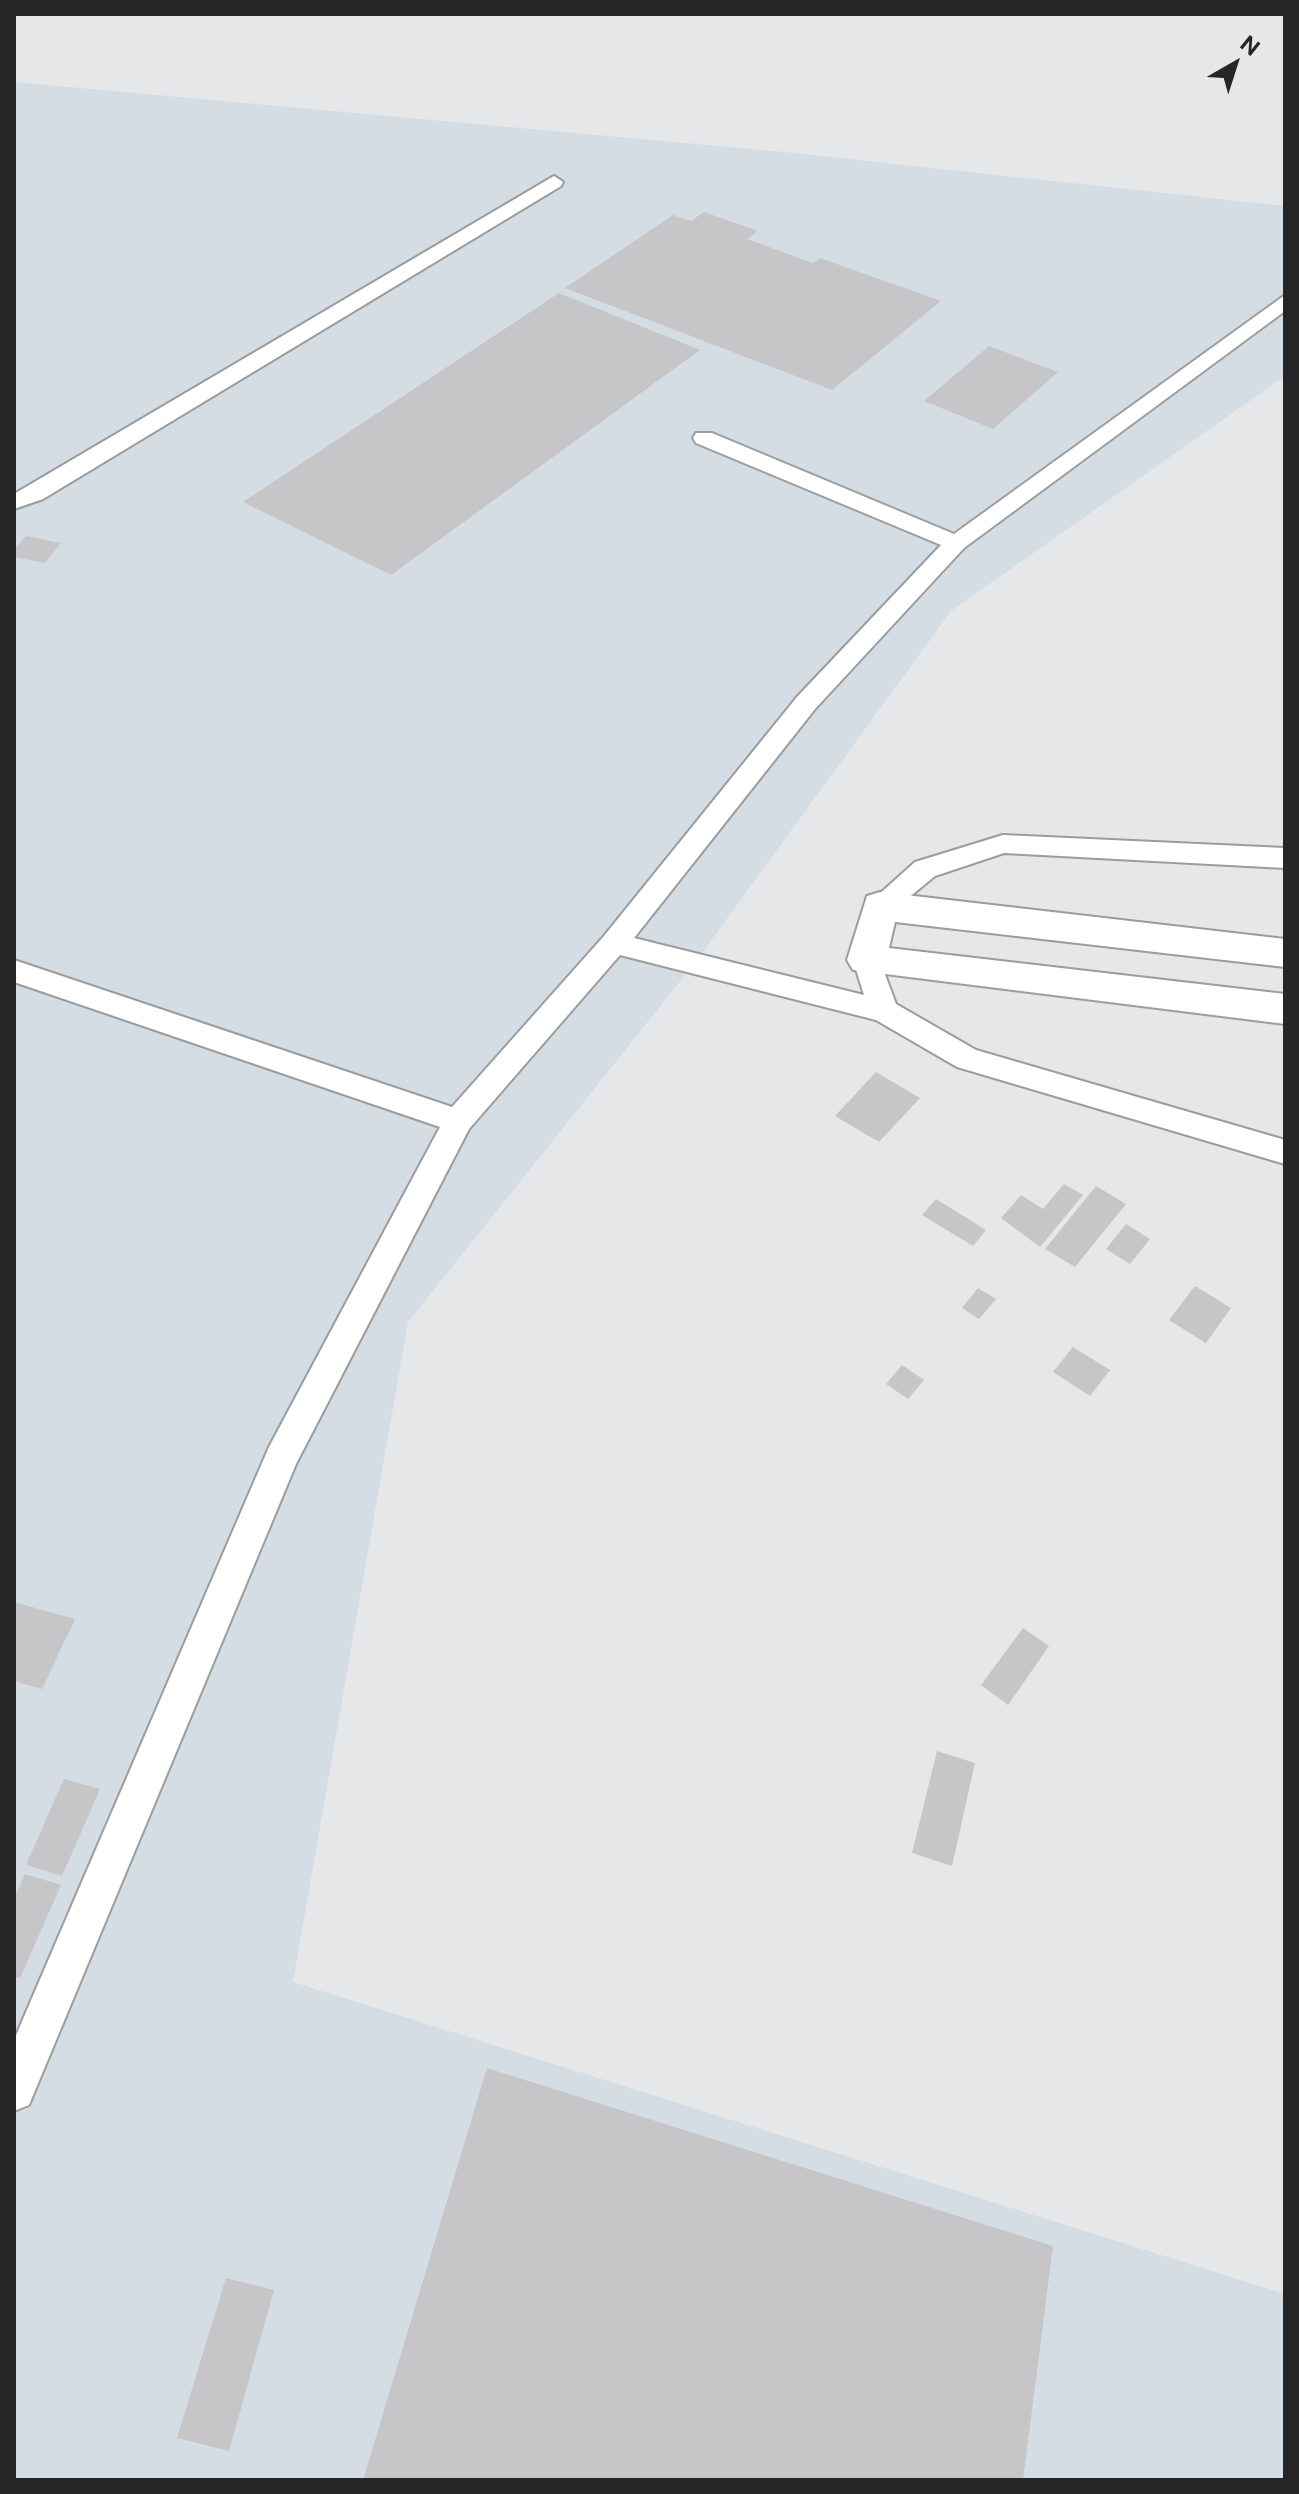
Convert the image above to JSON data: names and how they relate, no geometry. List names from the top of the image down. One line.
{"north":"top right"}
